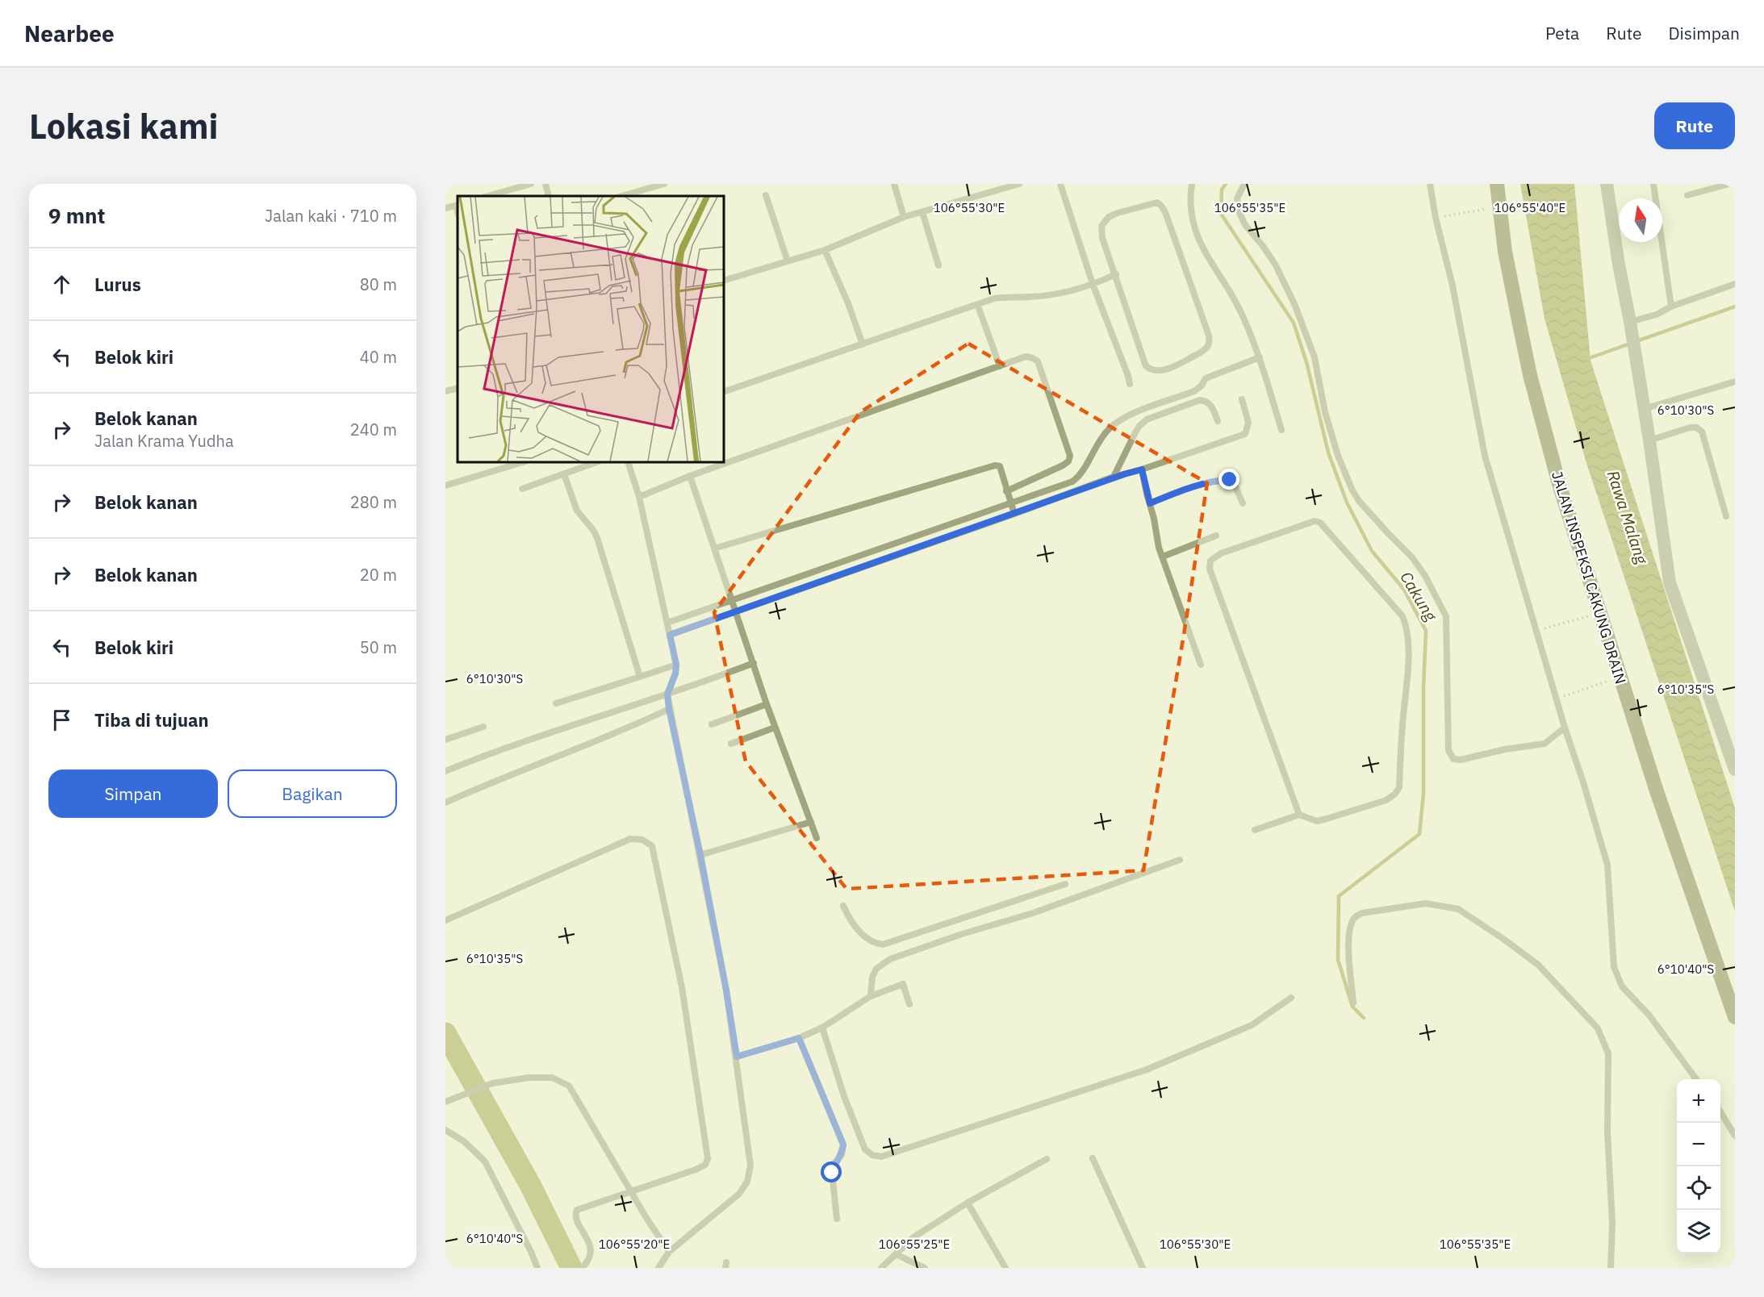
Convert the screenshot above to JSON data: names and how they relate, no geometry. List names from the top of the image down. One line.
{"streets":{"street":["JALAN INSPEKSI CAKUNG DRAIN"]},"water":["Rawa Malang","Cakung"],"north":"top","page":{"header":"Nearbee","nav":["Peta","Rute","Disimpan"],"buttons":["Rute",["Simpan","Bagikan"]],"title":"Lokasi kami","heading":["9 mnt","Jalan kaki · 710 m"],"list":[["Lurus","80 m"],["Belok kiri","40 m"],["Belok kanan","Jalan Krama Yudha","240 m"],["Belok kanan","280 m"],["Belok kanan","20 m"],["Belok kiri","50 m"],"Tiba di tujuan"],"map_buttons":["+","−"]},"coordinates":["106°55'30\"E","106°55'35\"E","106°55'40\"E","6°10'30\"S","6°10'35\"S","6°10'40\"S","106°55'20\"E","106°55'25\"E"]}
